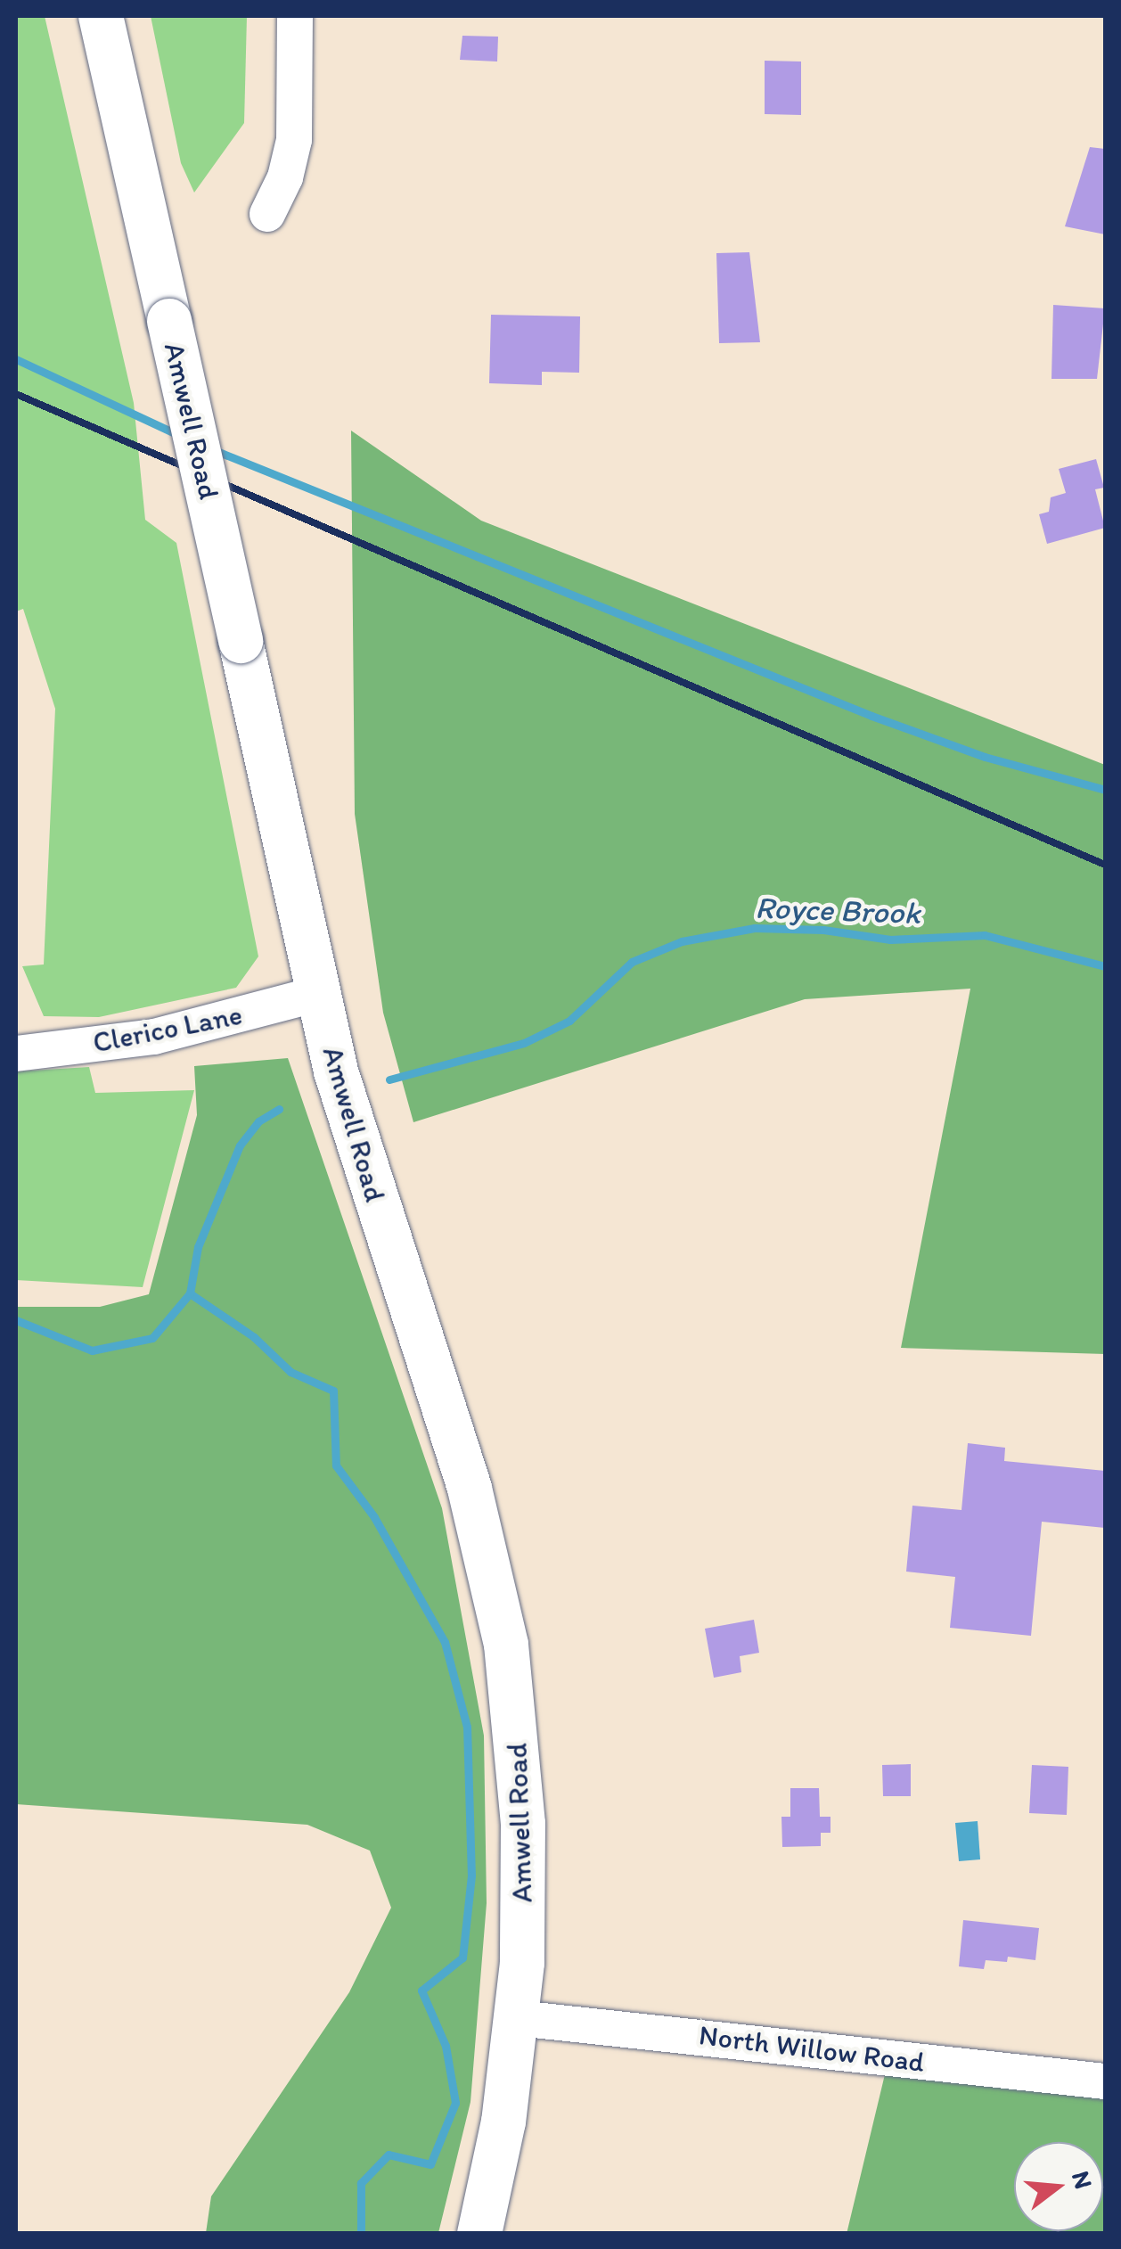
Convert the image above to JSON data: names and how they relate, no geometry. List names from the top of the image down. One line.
{"streets":{"main road":["Amwell Road"],"street":["Clerico Lane","North Willow Road"]},"crossings":[["Amwell Road","Clerico Lane"],["Amwell Road","North Willow Road"]],"water":["Royce Brook"],"north":"right"}
